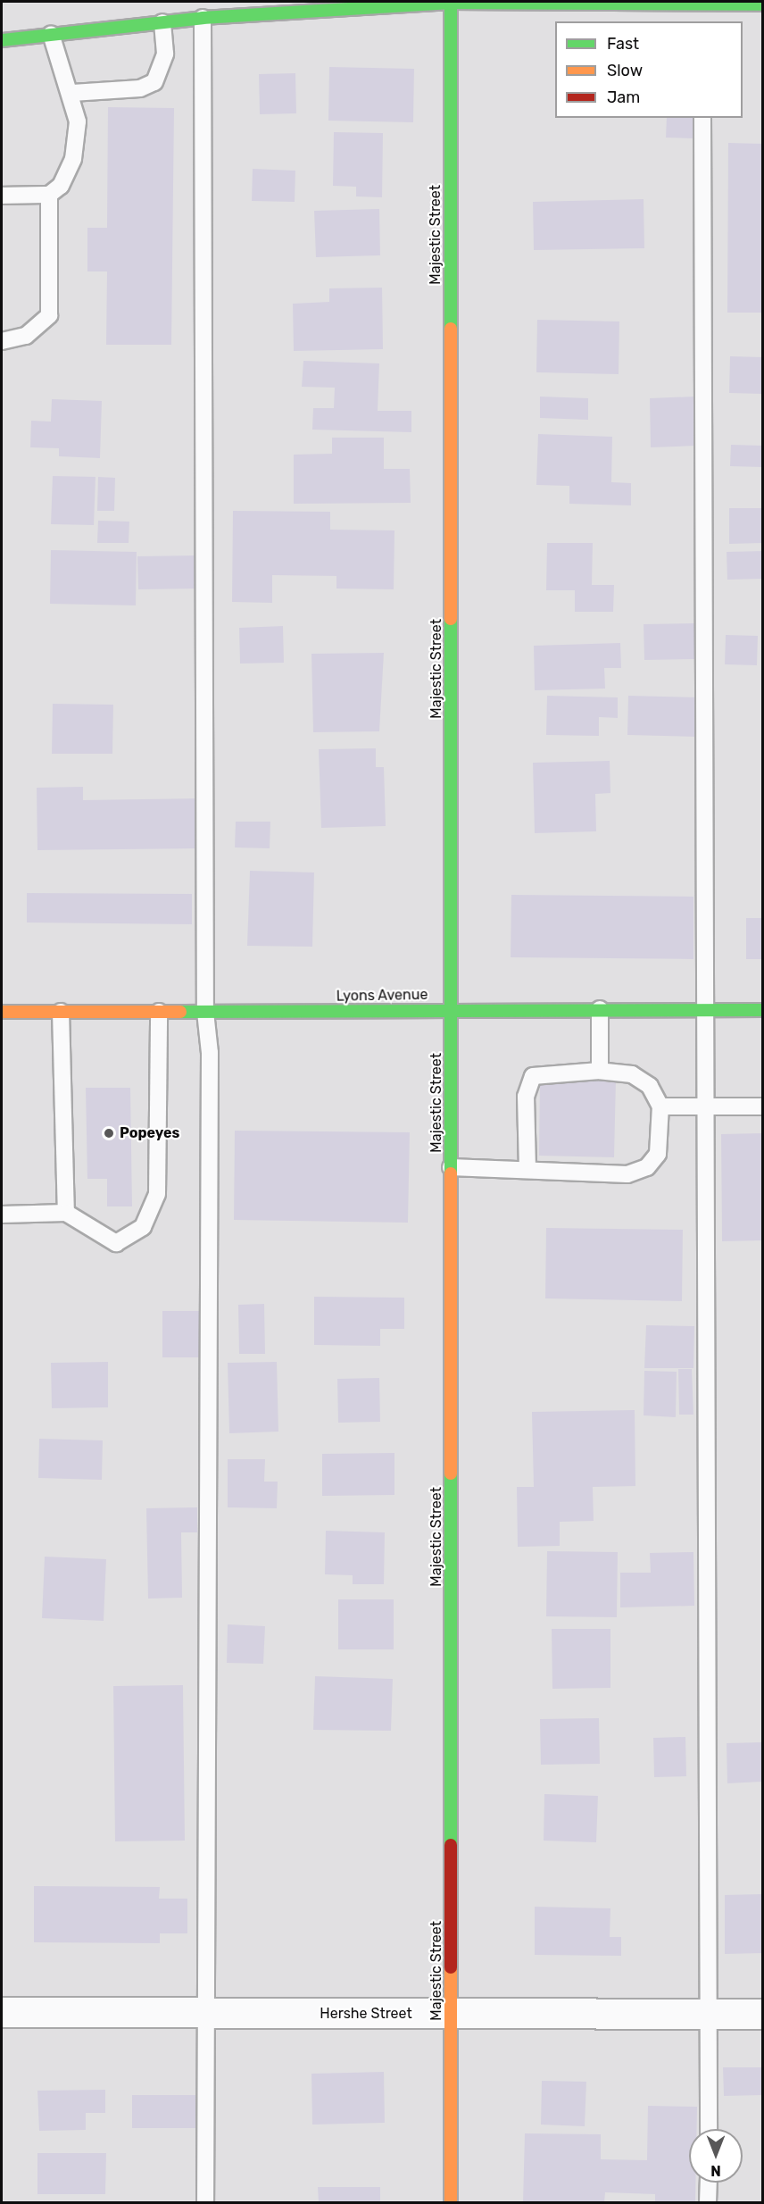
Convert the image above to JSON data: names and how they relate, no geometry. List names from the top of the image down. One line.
{"streets":{"street":["Majestic Street","Lyons Avenue","Hershe Street"]},"crossings":[["Majestic Street","Lyons Avenue"],["Majestic Street","Hershe Street"]],"places":["Popeyes"],"legend":["Fast","Slow","Jam"],"north":"bottom"}
